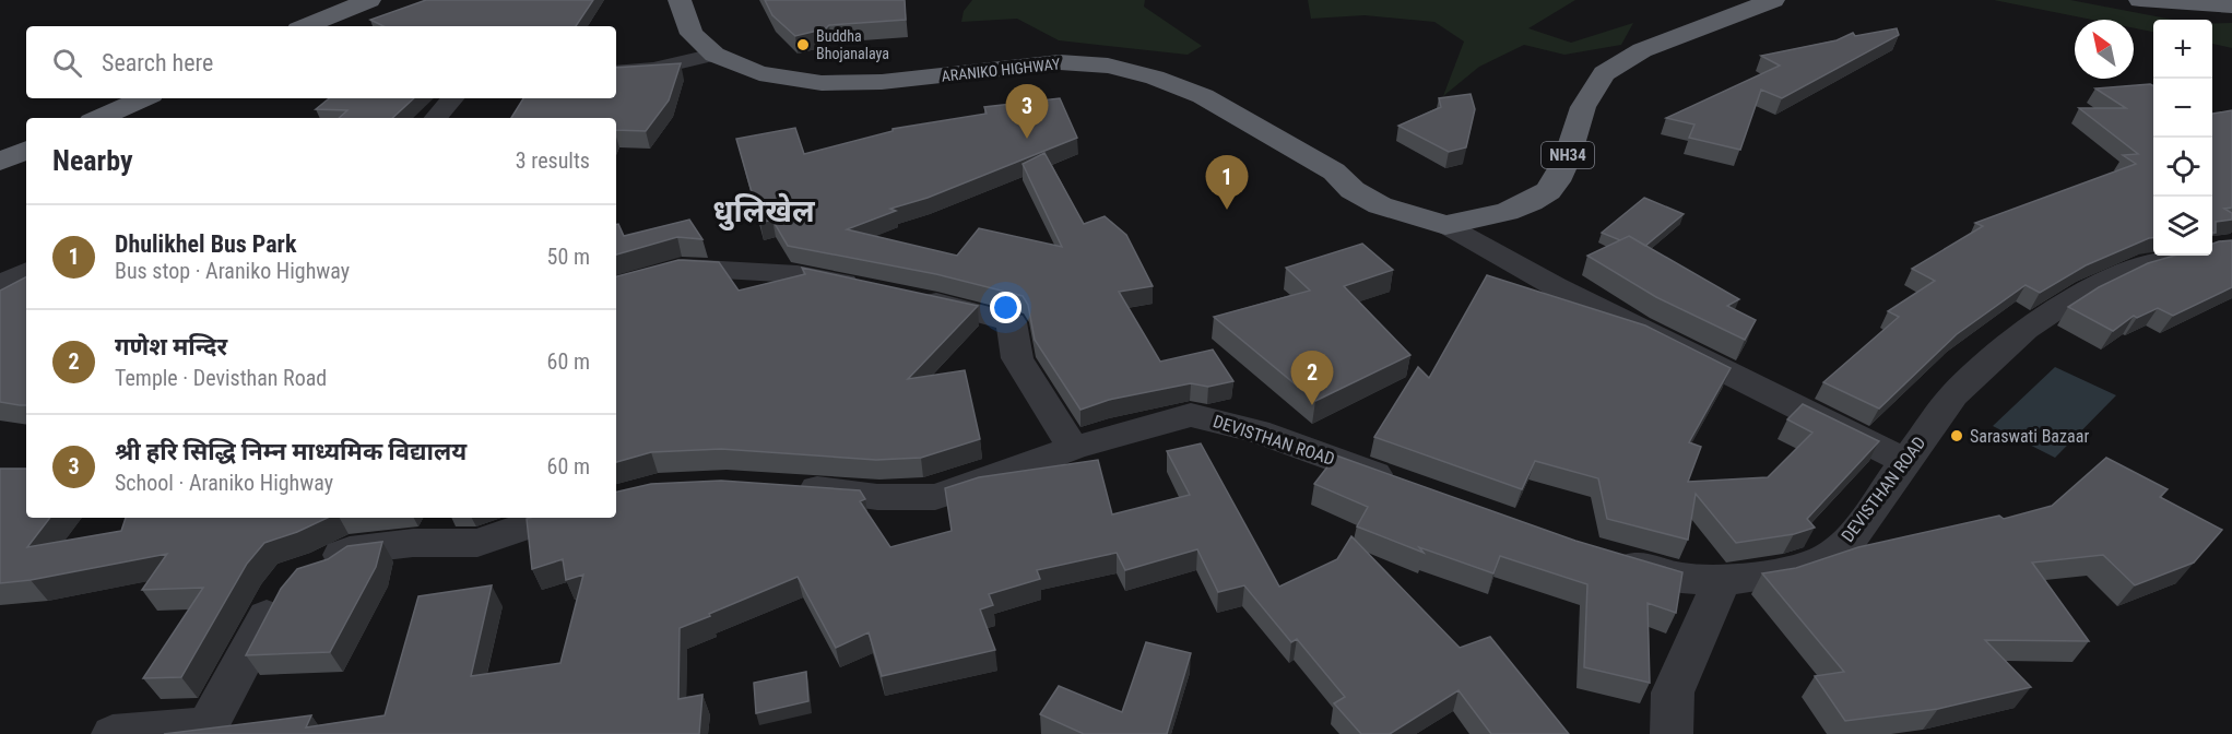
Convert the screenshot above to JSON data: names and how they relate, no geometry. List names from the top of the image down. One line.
{"streets":{"highway":["ARANIKO HIGHWAY","NH34"],"street":["DEVISTHAN ROAD"]},"crossings":[["ARANIKO HIGHWAY","NH34"]],"districts":["धुलिखेल"],"places":["Buddha Bhojanalaya","Saraswati Bazaar"],"north":"top left","page":{"map_buttons":["+","−"],"search":"Search here","pins":["3","1","2"],"heading":["Nearby","3 results"],"list":[{"mark":"1","name":"Dhulikhel Bus Park","note":"Bus stop · Araniko Highway","value":"50 m"},{"mark":"2","name":"गणेश मन्दिर","note":"Temple · Devisthan Road","value":"60 m"},{"mark":"3","name":"श्री हरि सिद्धि निम्न माध्यमिक विद्यालय","note":"School · Araniko Highway","value":"60 m"}]}}
